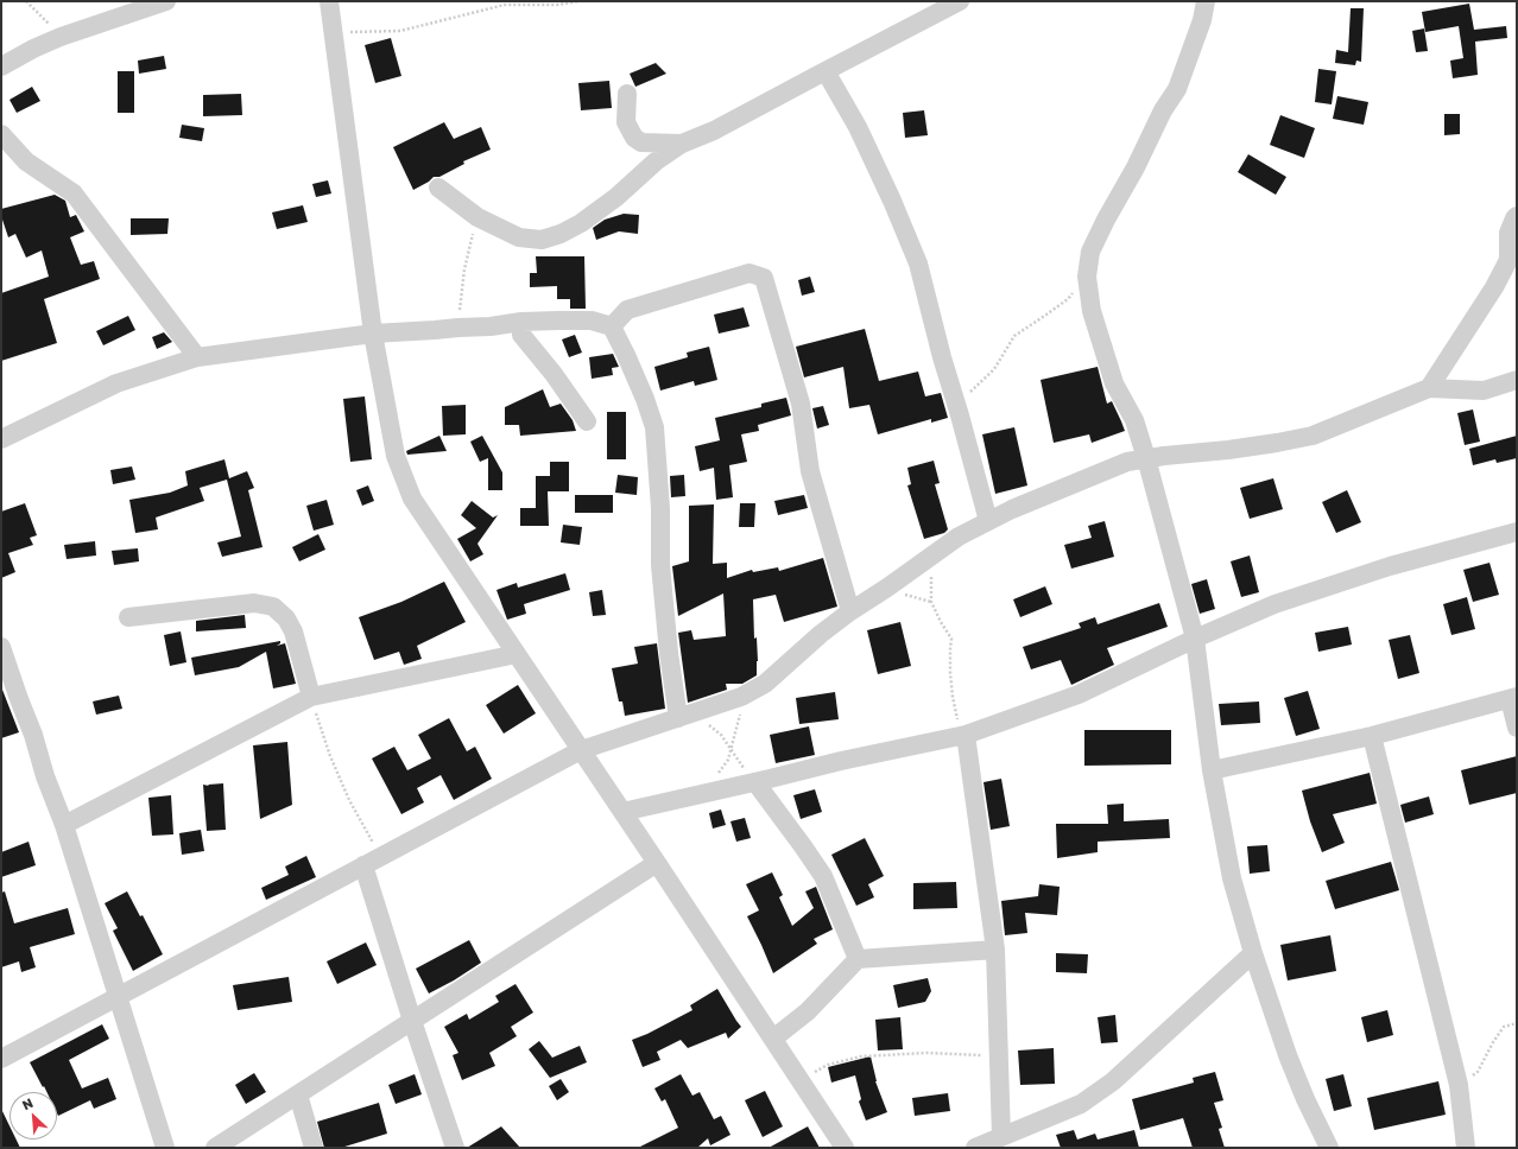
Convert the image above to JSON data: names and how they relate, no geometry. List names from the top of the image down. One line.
{"north":"top left"}
